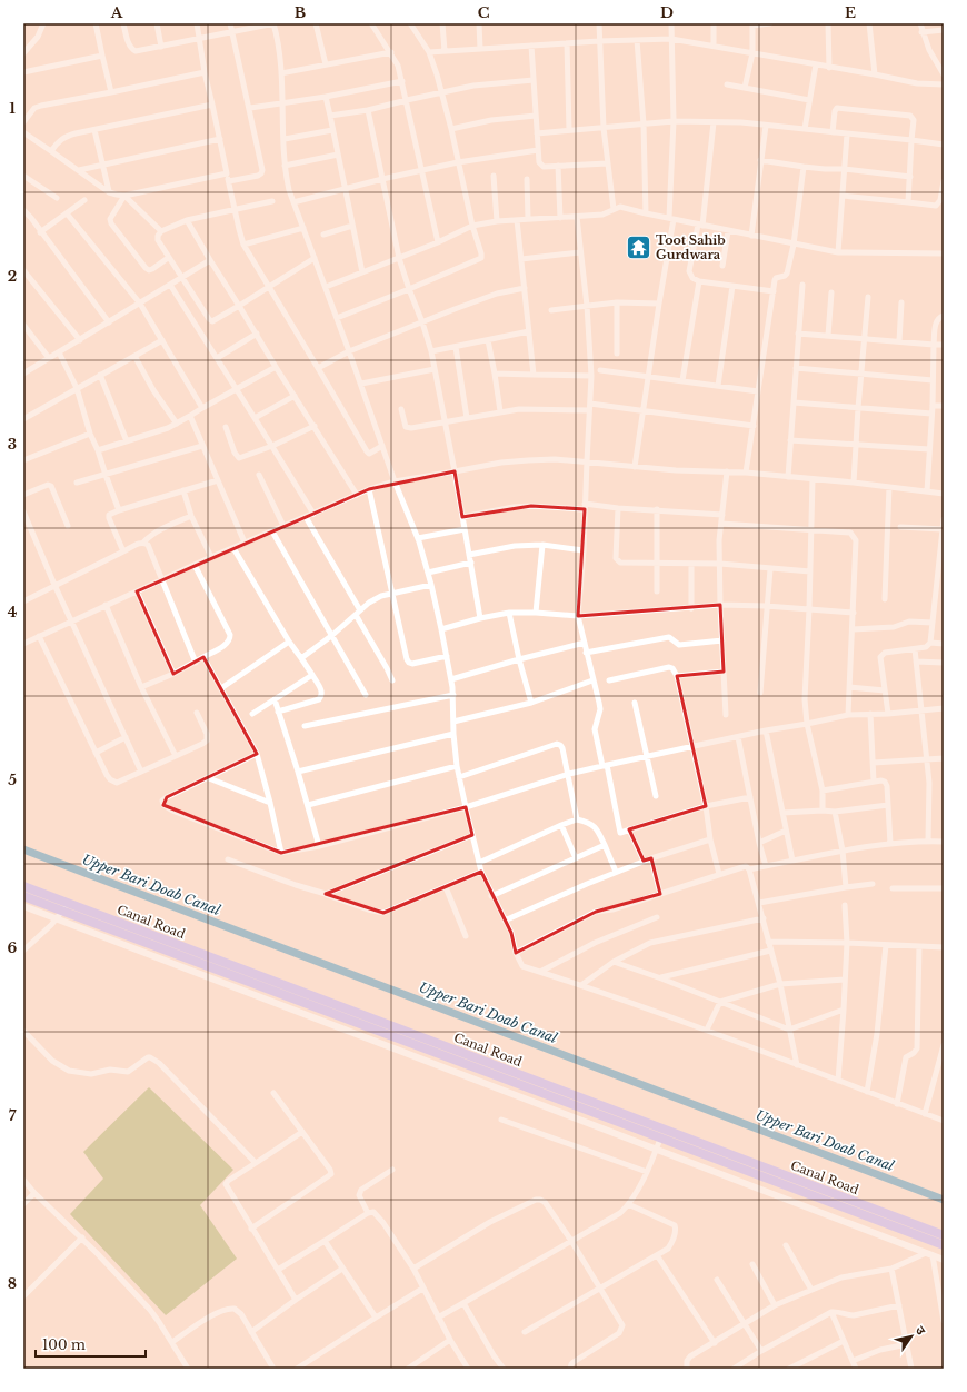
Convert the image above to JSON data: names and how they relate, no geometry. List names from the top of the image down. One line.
{"streets":{"main road":["Canal Road"]},"water":["Upper Bari Doab Canal"],"places":{"temple":["Toot Sahib Gurdwara"]},"scale_bar":"100 m","north":"top right","grid":{"columns":["A","B","C","D","E"],"rows":["1","2","3","4","5","6","7","8"]}}
